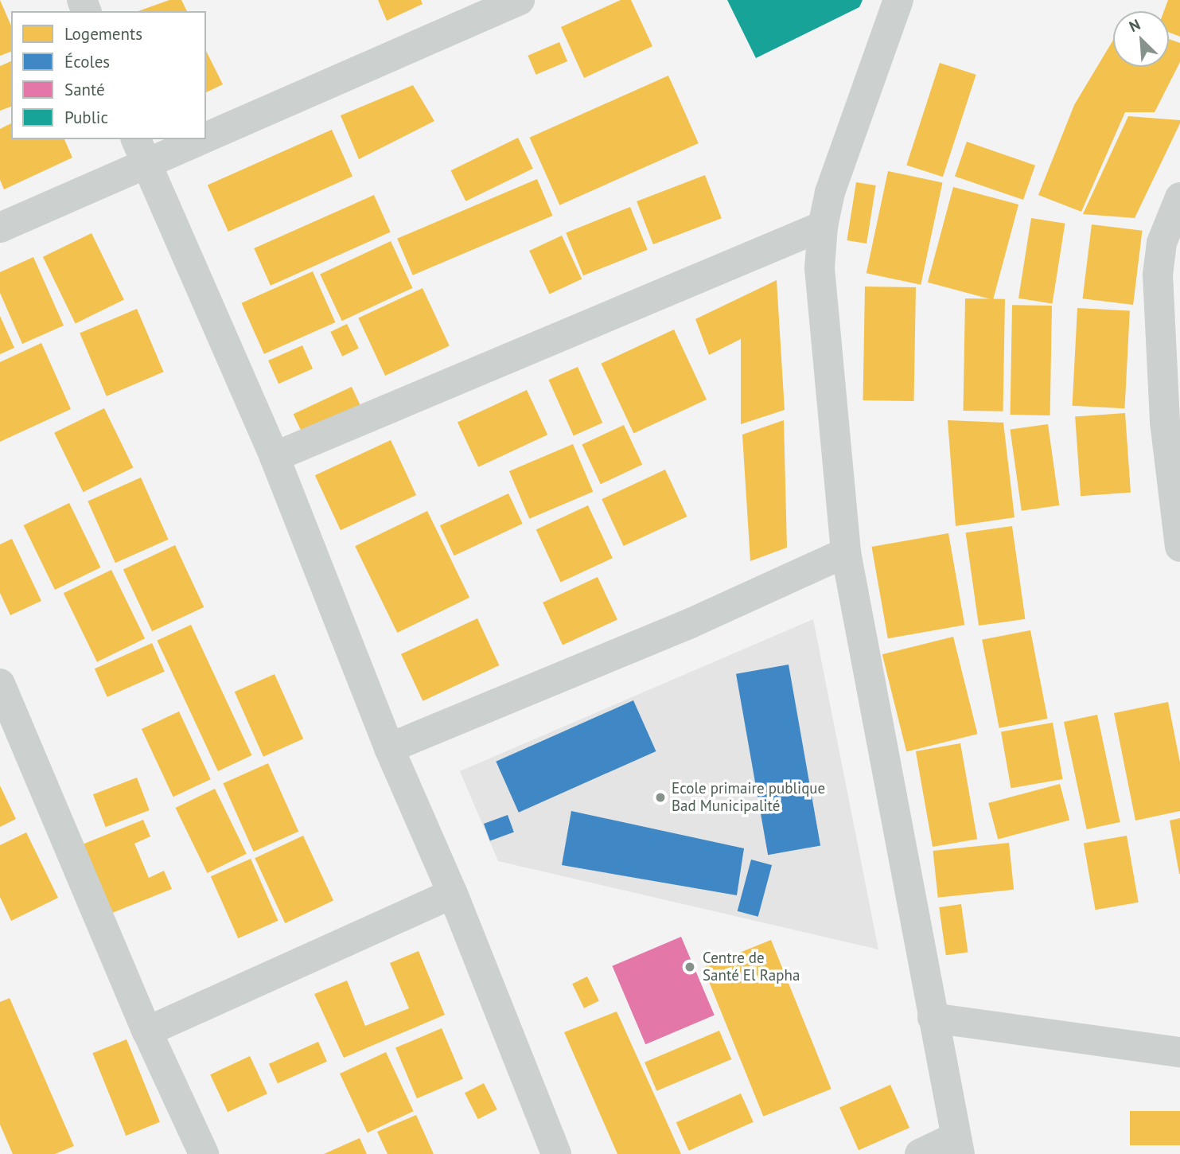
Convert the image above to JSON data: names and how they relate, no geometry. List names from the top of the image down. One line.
{"places":["Ecole primaire publique Bad Municipalité","Centre de Santé El Rapha"],"legend":["Logements","Écoles","Santé","Public"],"north":"top left"}
